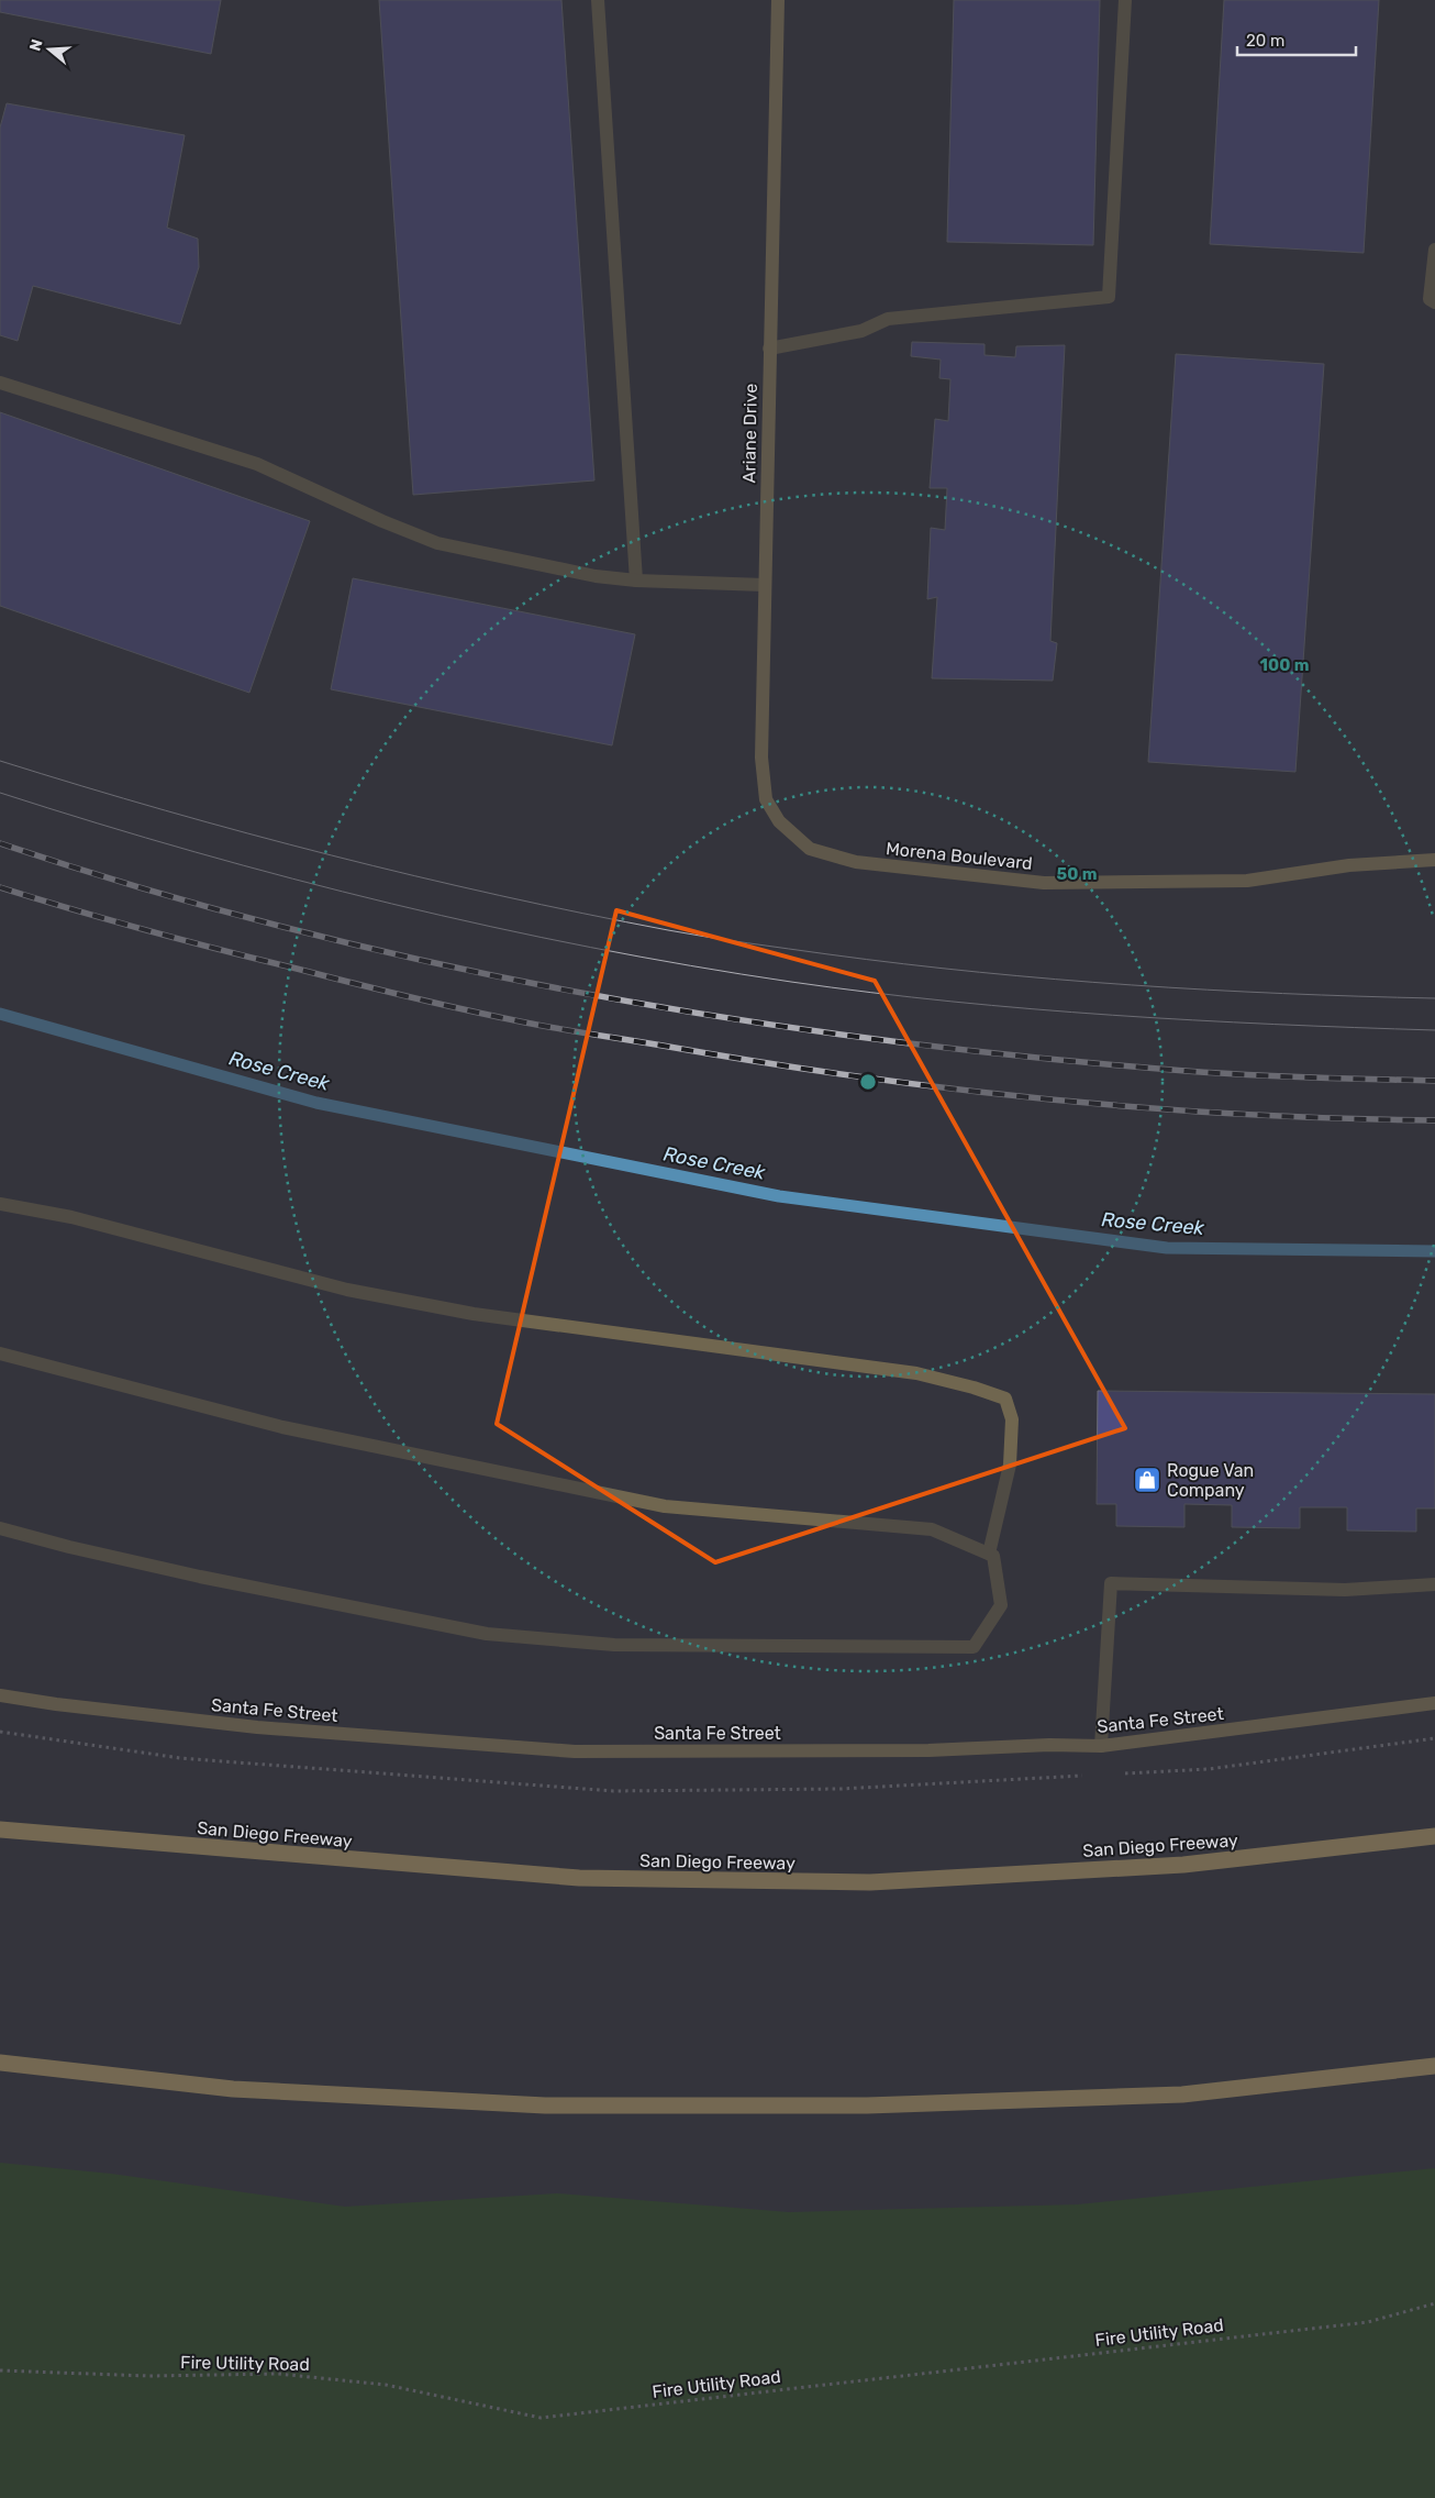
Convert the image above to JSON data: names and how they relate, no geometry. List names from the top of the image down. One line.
{"streets":{"highway":["San Diego Freeway"],"street":["Ariane Drive","Morena Boulevard","Santa Fe Street"],"path":["Fire Utility Road"]},"crossings":[["Ariane Drive","Morena Boulevard"]],"water":["Rose Creek"],"places":{"shop":["Rogue Van Company"]},"scale_bar":"20 m","north":"left","rings":["100 m","50 m"]}
